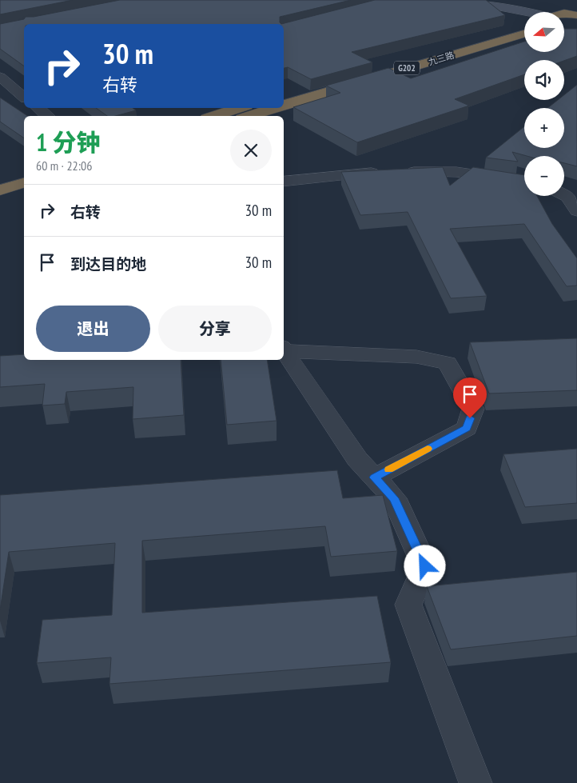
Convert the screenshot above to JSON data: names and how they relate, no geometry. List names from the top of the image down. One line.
{"streets":{"highway":["九三路","G202"]},"north":"left","page":{"map_buttons":["+","−"],"turn":["30 m","右转"],"heading":["1 分钟","60 m · 22:06"],"list":[{"name":"右转","value":"30 m"},{"name":"到达目的地","value":"30 m"}],"buttons":["退出","分享"]}}
